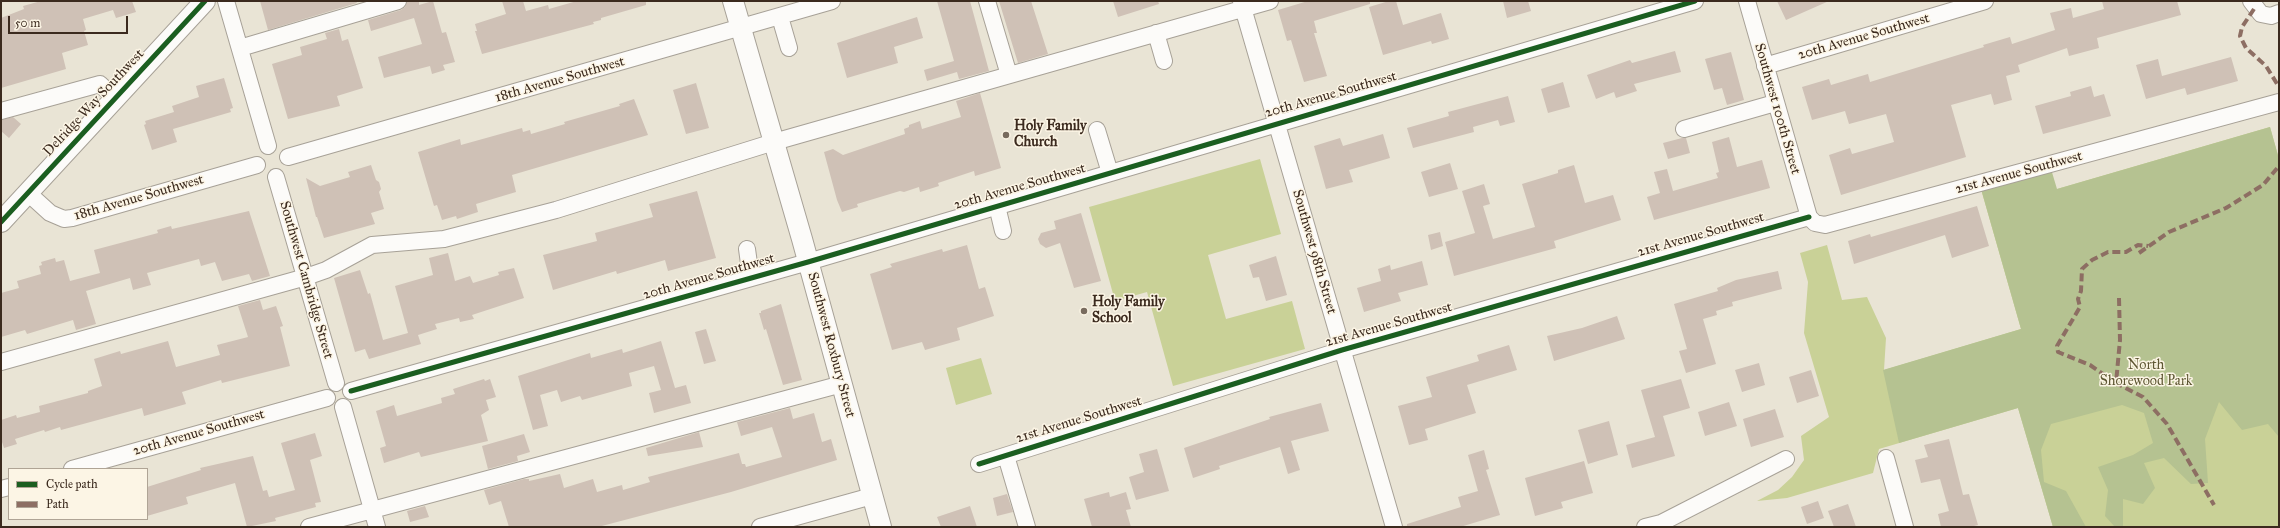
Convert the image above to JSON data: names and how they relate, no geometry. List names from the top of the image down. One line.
{"streets":{"main road":["Delridge Way Southwest","Southwest Roxbury Street"],"street":["20th Avenue Southwest","18th Avenue Southwest","Southwest 100th Street","21st Avenue Southwest","Southwest 98th Street","Southwest Cambridge Street"]},"crossings":[["20th Avenue Southwest","Southwest 100th Street"],["20th Avenue Southwest","Southwest 98th Street"],["20th Avenue Southwest","Southwest Cambridge Street"],["20th Avenue Southwest","Southwest Roxbury Street"],["18th Avenue Southwest","Delridge Way Southwest"],["18th Avenue Southwest","Southwest Cambridge Street"],["18th Avenue Southwest","Southwest Roxbury Street"],["Southwest 100th Street","21st Avenue Southwest"],["21st Avenue Southwest","Southwest 98th Street"]],"parks":["North Shorewood Park"],"places":["Holy Family Church","Holy Family School"],"legend":["Cycle path","Path"],"scale_bar":"50 m"}
